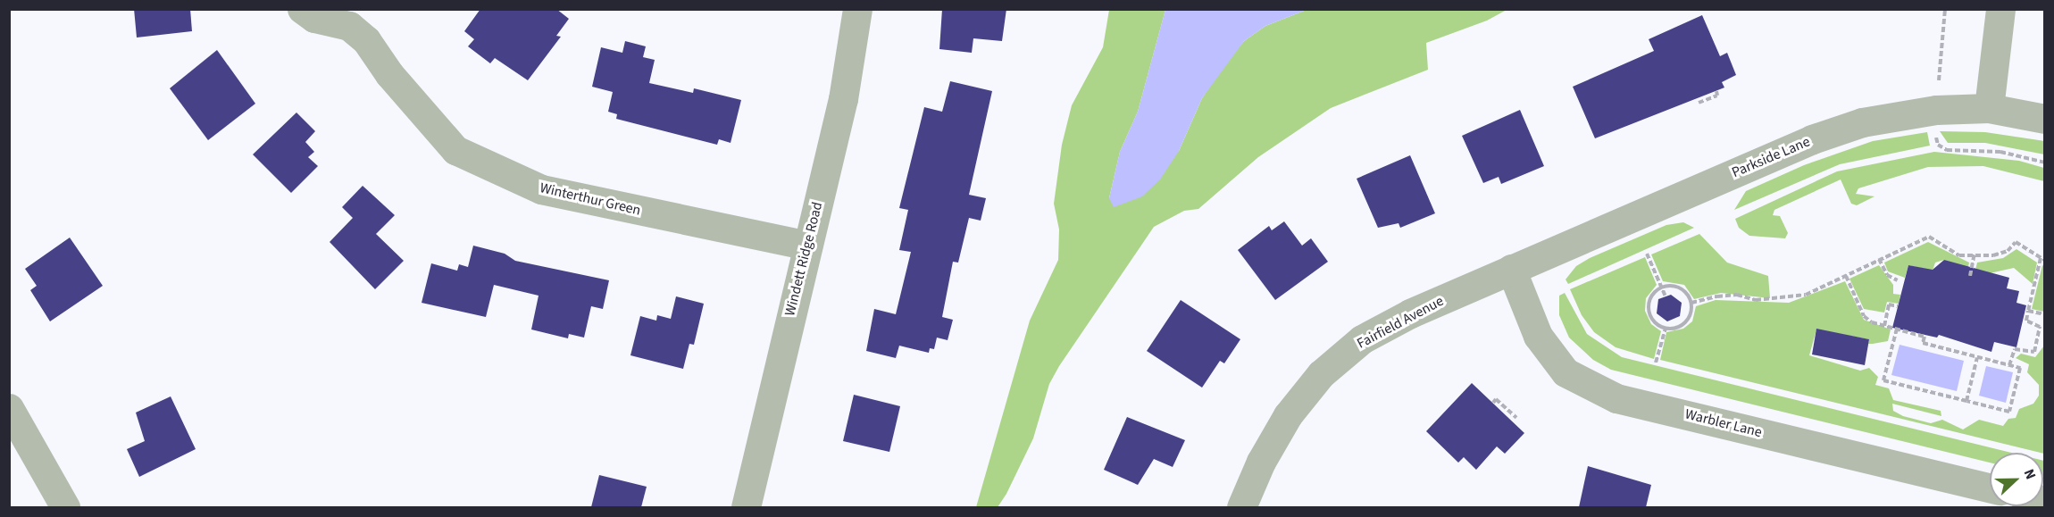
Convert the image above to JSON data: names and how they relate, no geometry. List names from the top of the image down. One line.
{"streets":{"street":["Parkside Lane","Winterthur Green","Windett Ridge Road","Fairfield Avenue","Warbler Lane"]},"crossings":[["Parkside Lane","Fairfield Avenue"],["Parkside Lane","Warbler Lane"],["Winterthur Green","Windett Ridge Road"],["Fairfield Avenue","Warbler Lane"]],"north":"right"}
